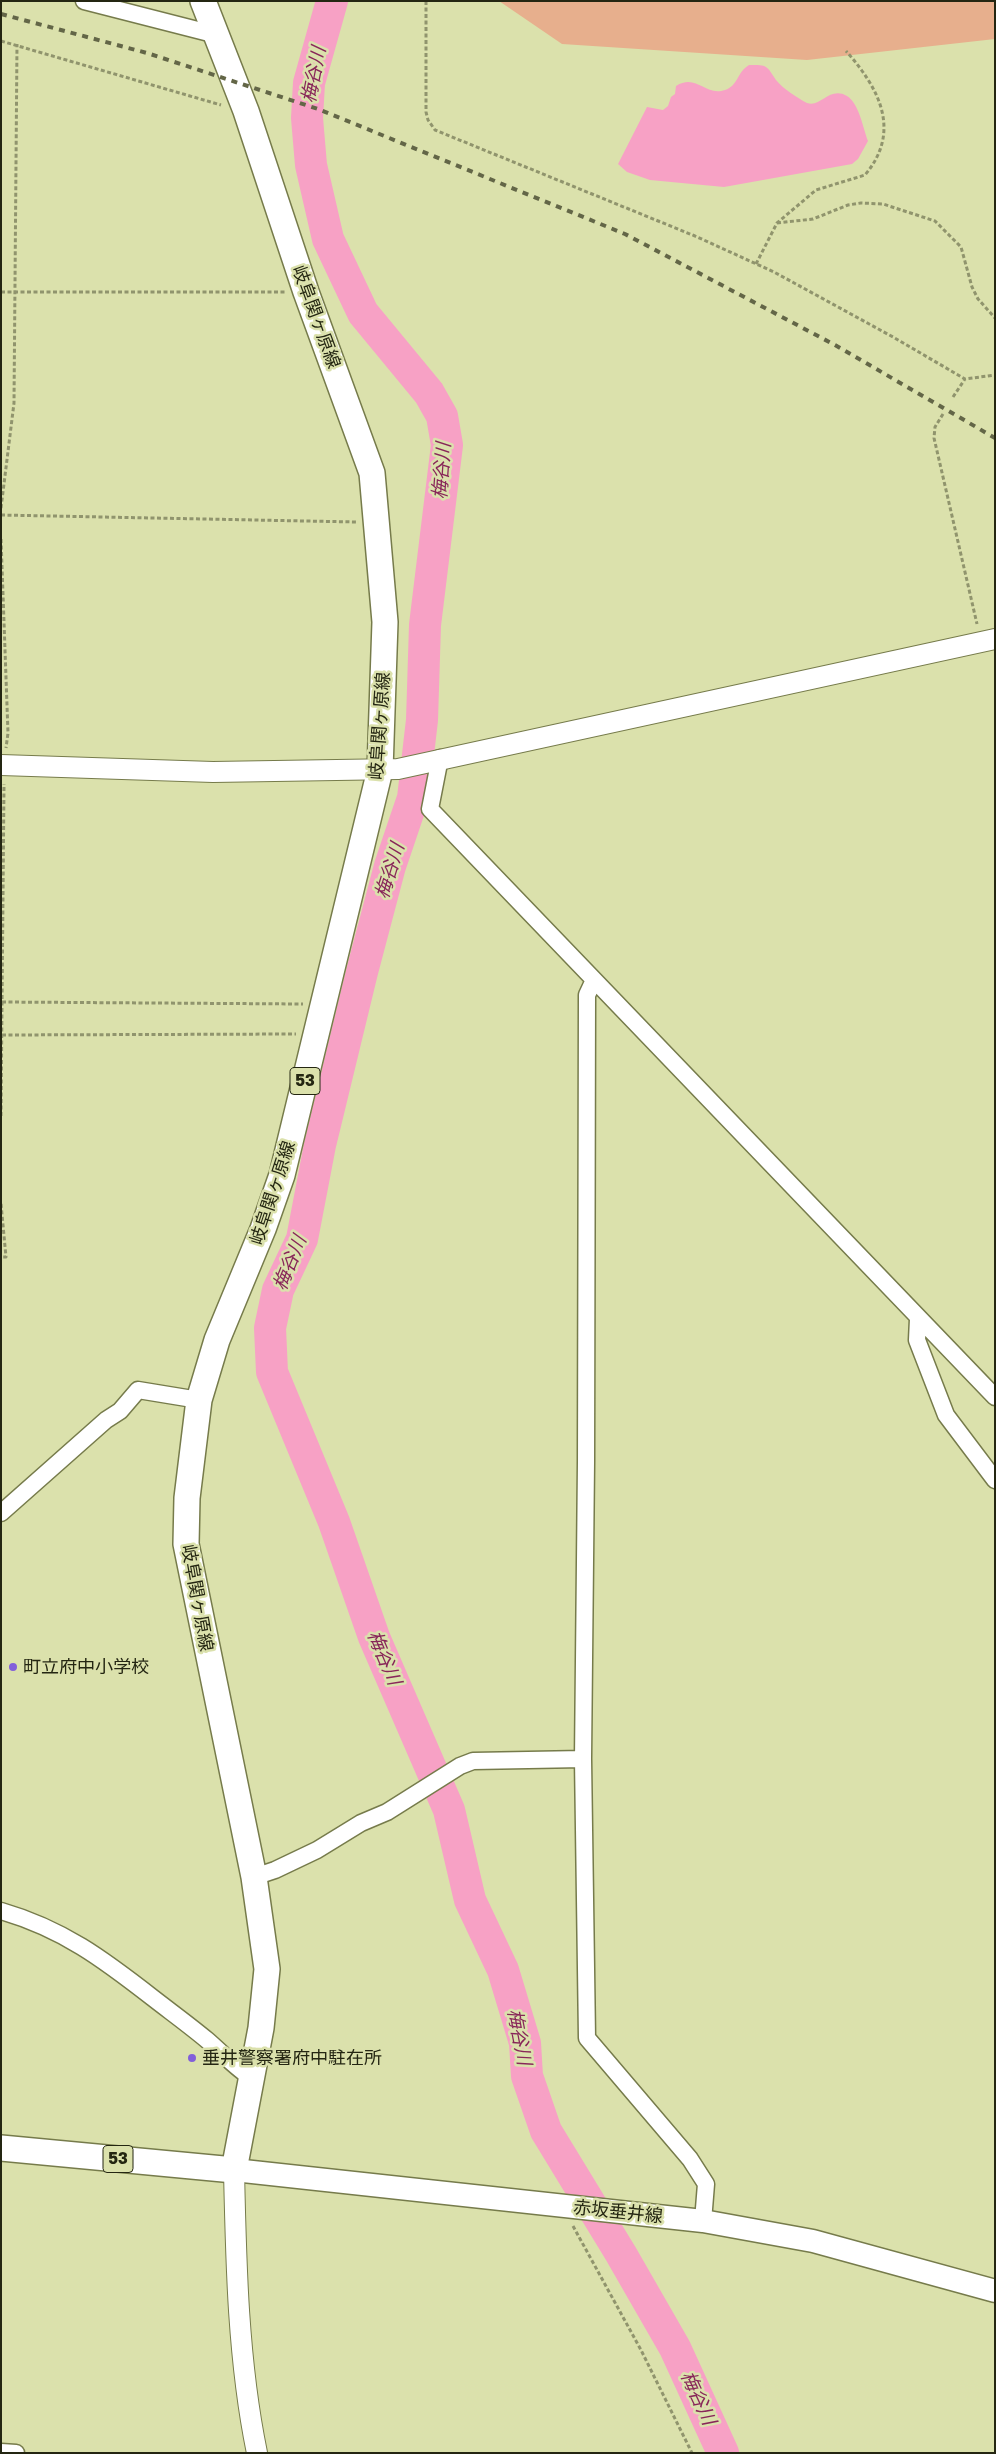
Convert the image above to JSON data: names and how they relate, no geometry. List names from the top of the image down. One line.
{"streets":{"main road":["岐阜関ヶ原線","53","赤坂垂井線"]},"crossings":[["岐阜関ヶ原線","53"],["岐阜関ヶ原線","赤坂垂井線"],["53","赤坂垂井線"]],"water":["梅谷川"],"places":["町立府中小学校","垂井警察署府中駐在所"]}
